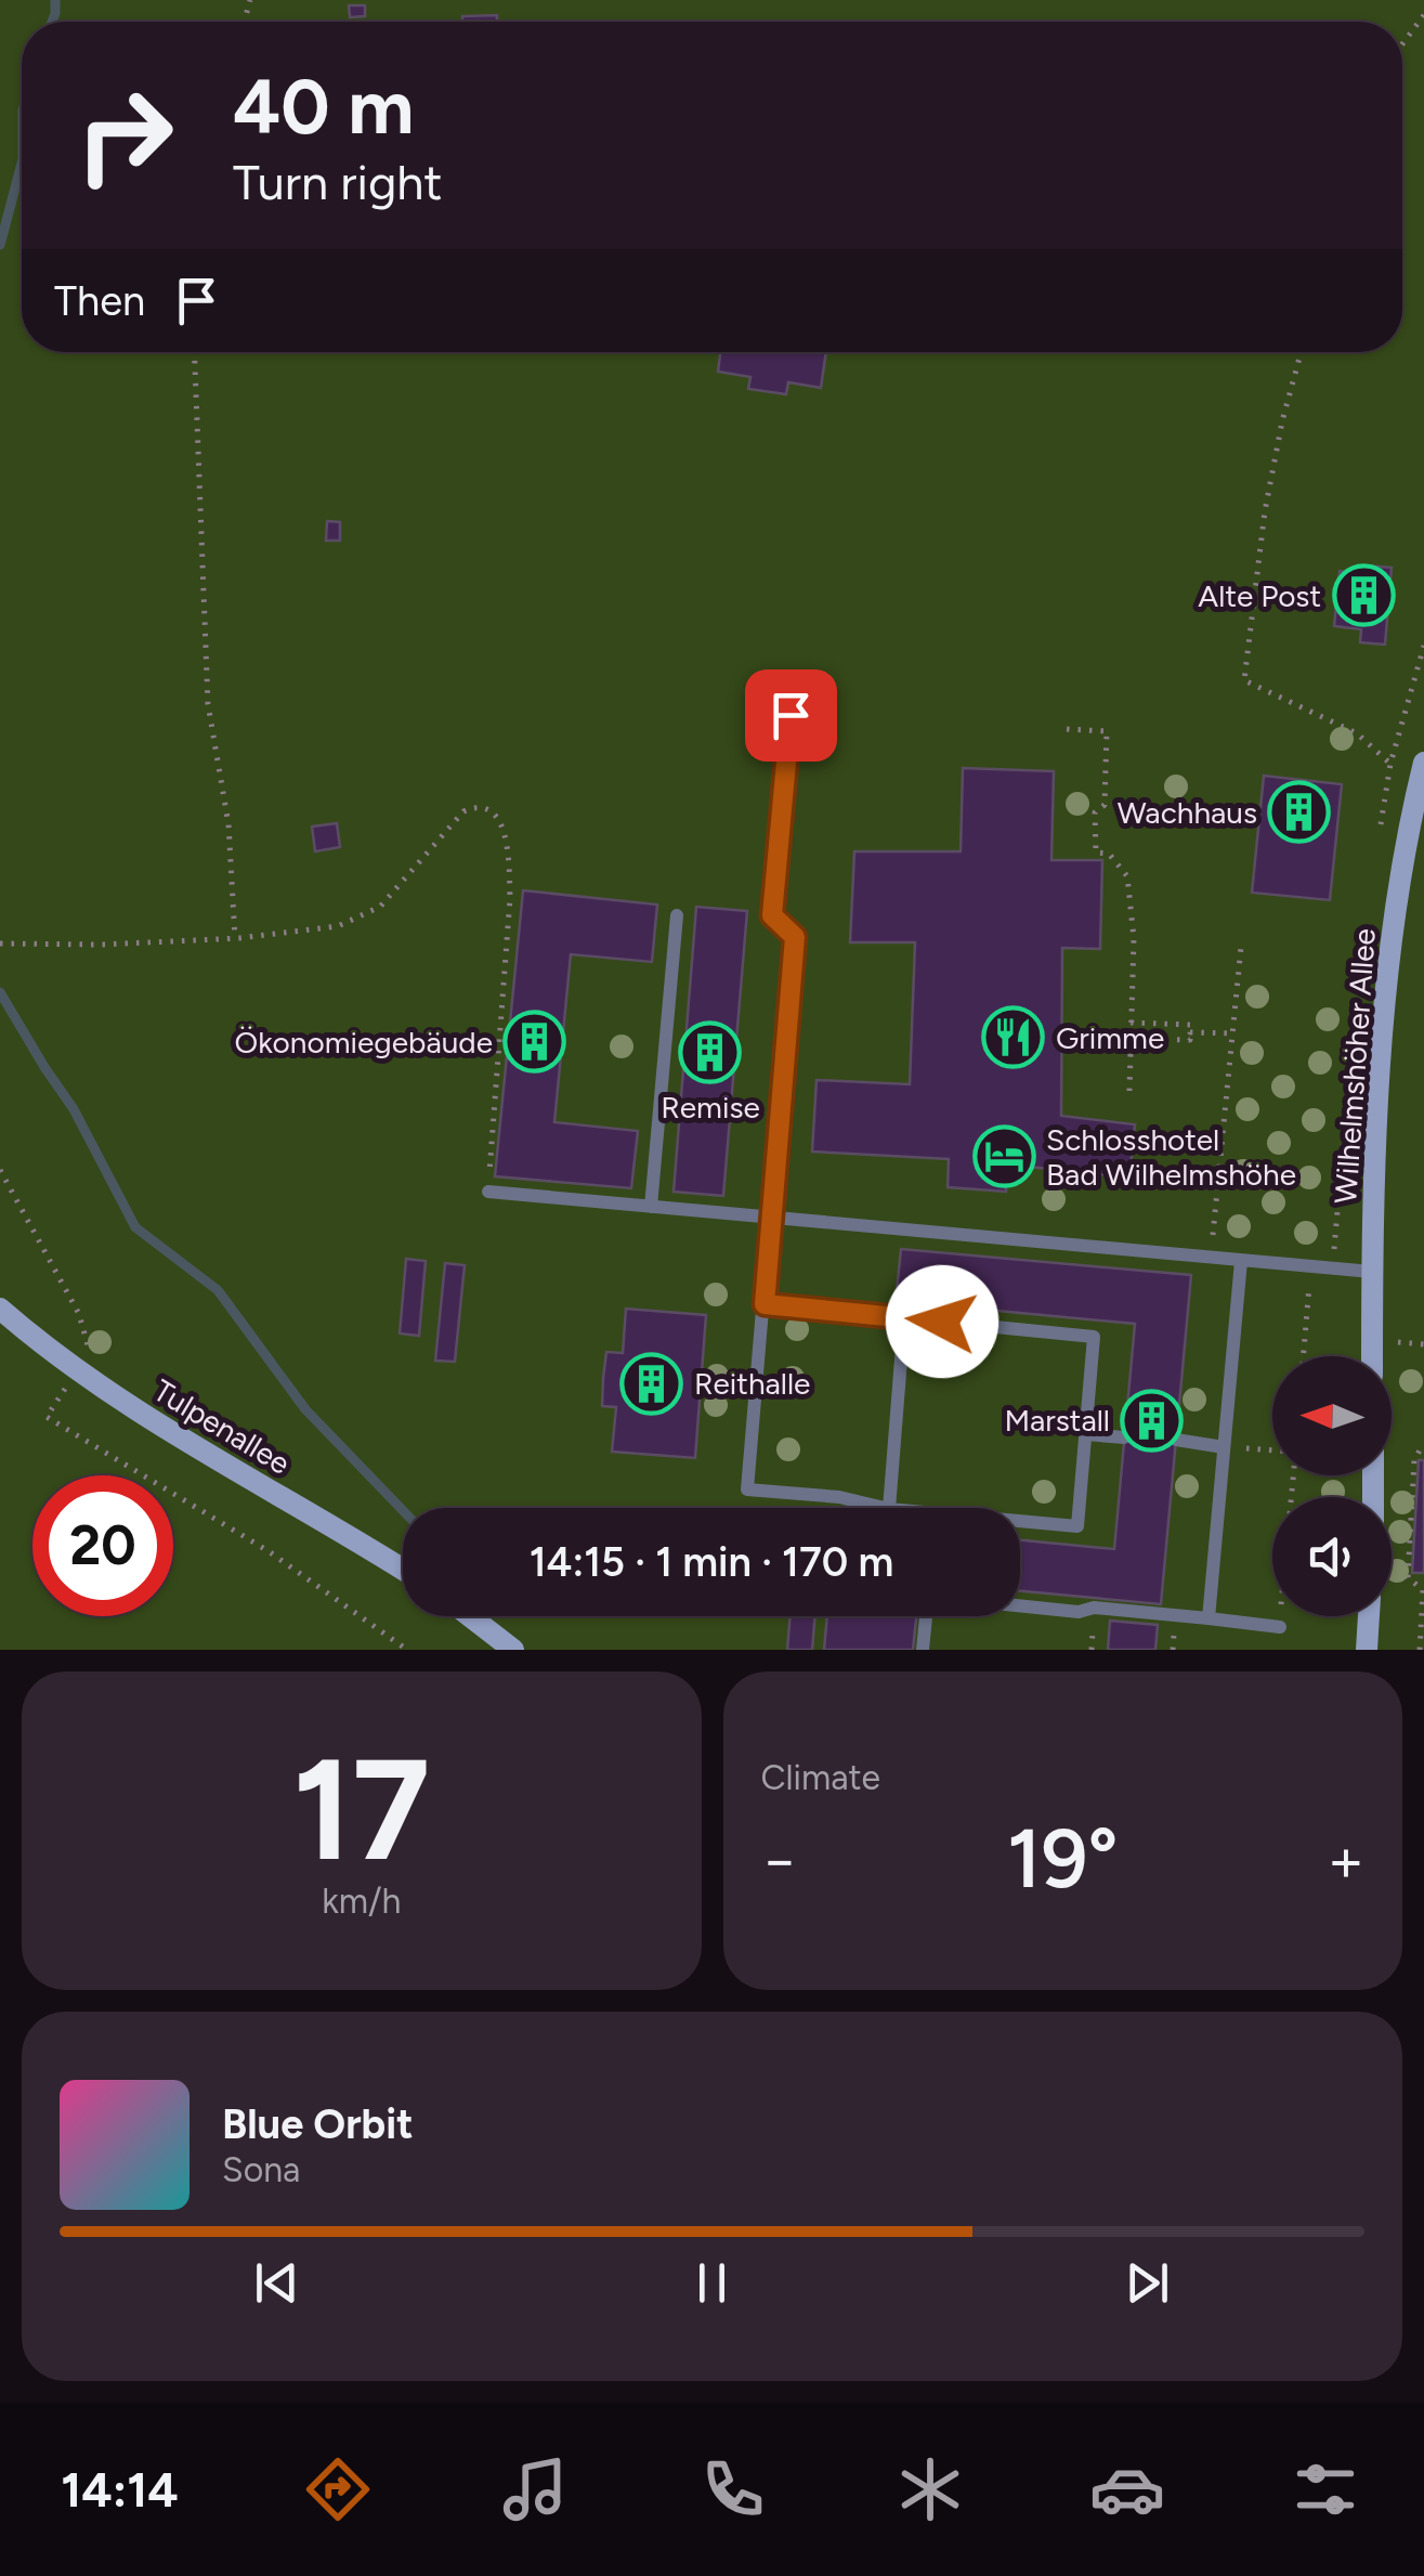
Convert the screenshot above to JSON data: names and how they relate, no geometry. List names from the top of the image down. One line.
{"streets":{"main road":["Wilhelmshöher Allee","Tulpenallee"]},"places":{"building":["Alte Post","Wachhaus","Ökonomiegebäude","Remise","Reithalle","Marstall"],"restaurant":["Grimme"],"hotel":["Schlosshotel Bad Wilhelmshöhe"]},"north":"left","page":{"turn":["40 m","Turn right"],"then":"Then","limit":"20","trip":"14:15 · 1 min · 170 m","tile":[["17","km/h"],"Climate"],"heat":["−","19°","+"],"song":["Blue Orbit","Sona"],"tabs":"14:14"}}
